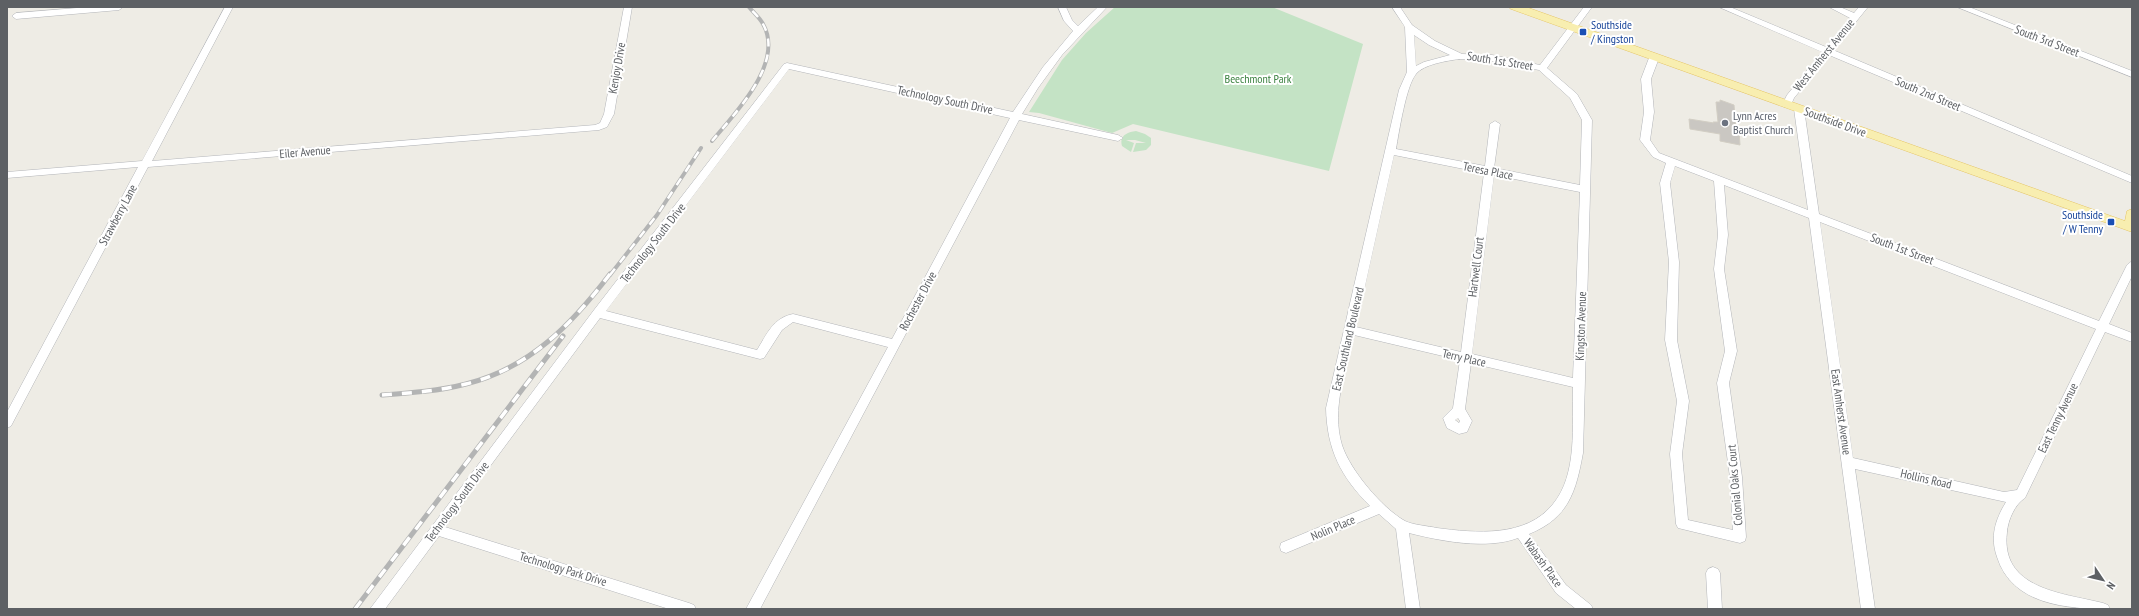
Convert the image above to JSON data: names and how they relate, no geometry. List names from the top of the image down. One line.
{"streets":{"main road":["Southside Drive"],"street":["South 3rd Street","West Amherst Avenue","South 1st Street","Kenjoy Drive","South 2nd Street","Technology South Drive","Eiler Avenue","Teresa Place","Strawberry Lane","Hartwell Court","Rochester Drive","Kingston Avenue","East Southland Boulevard","Terry Place","East Amherst Avenue","East Tenny Avenue","Hollins Road","Colonial Oaks Court","Nolin Place","Wabash Place","Technology Park Drive"]},"crossings":[["West Amherst Avenue","South 1st Street"],["West Amherst Avenue","South 2nd Street"],["West Amherst Avenue","Southside Drive"],["West Amherst Avenue","East Amherst Avenue"],["South 1st Street","Kingston Avenue"],["South 1st Street","East Southland Boulevard"],["South 1st Street","East Amherst Avenue"],["South 1st Street","East Tenny Avenue"],["South 1st Street","Colonial Oaks Court"],["Kenjoy Drive","Eiler Avenue"],["Technology South Drive","Rochester Drive"],["Technology South Drive","Technology Park Drive"],["Eiler Avenue","Strawberry Lane"],["Teresa Place","Hartwell Court"],["Teresa Place","Kingston Avenue"],["Teresa Place","East Southland Boulevard"],["Hartwell Court","Terry Place"],["Kingston Avenue","East Southland Boulevard"],["Kingston Avenue","Terry Place"],["Kingston Avenue","Wabash Place"],["East Southland Boulevard","Terry Place"],["East Southland Boulevard","Nolin Place"],["East Amherst Avenue","Hollins Road"],["East Tenny Avenue","Hollins Road"]],"parks":["Beechmont Park"],"places":{"transit":["Southside / Kingston","Southside / W Tenny"],"other":["Lynn Acres Baptist Church"]},"north":"bottom right"}
